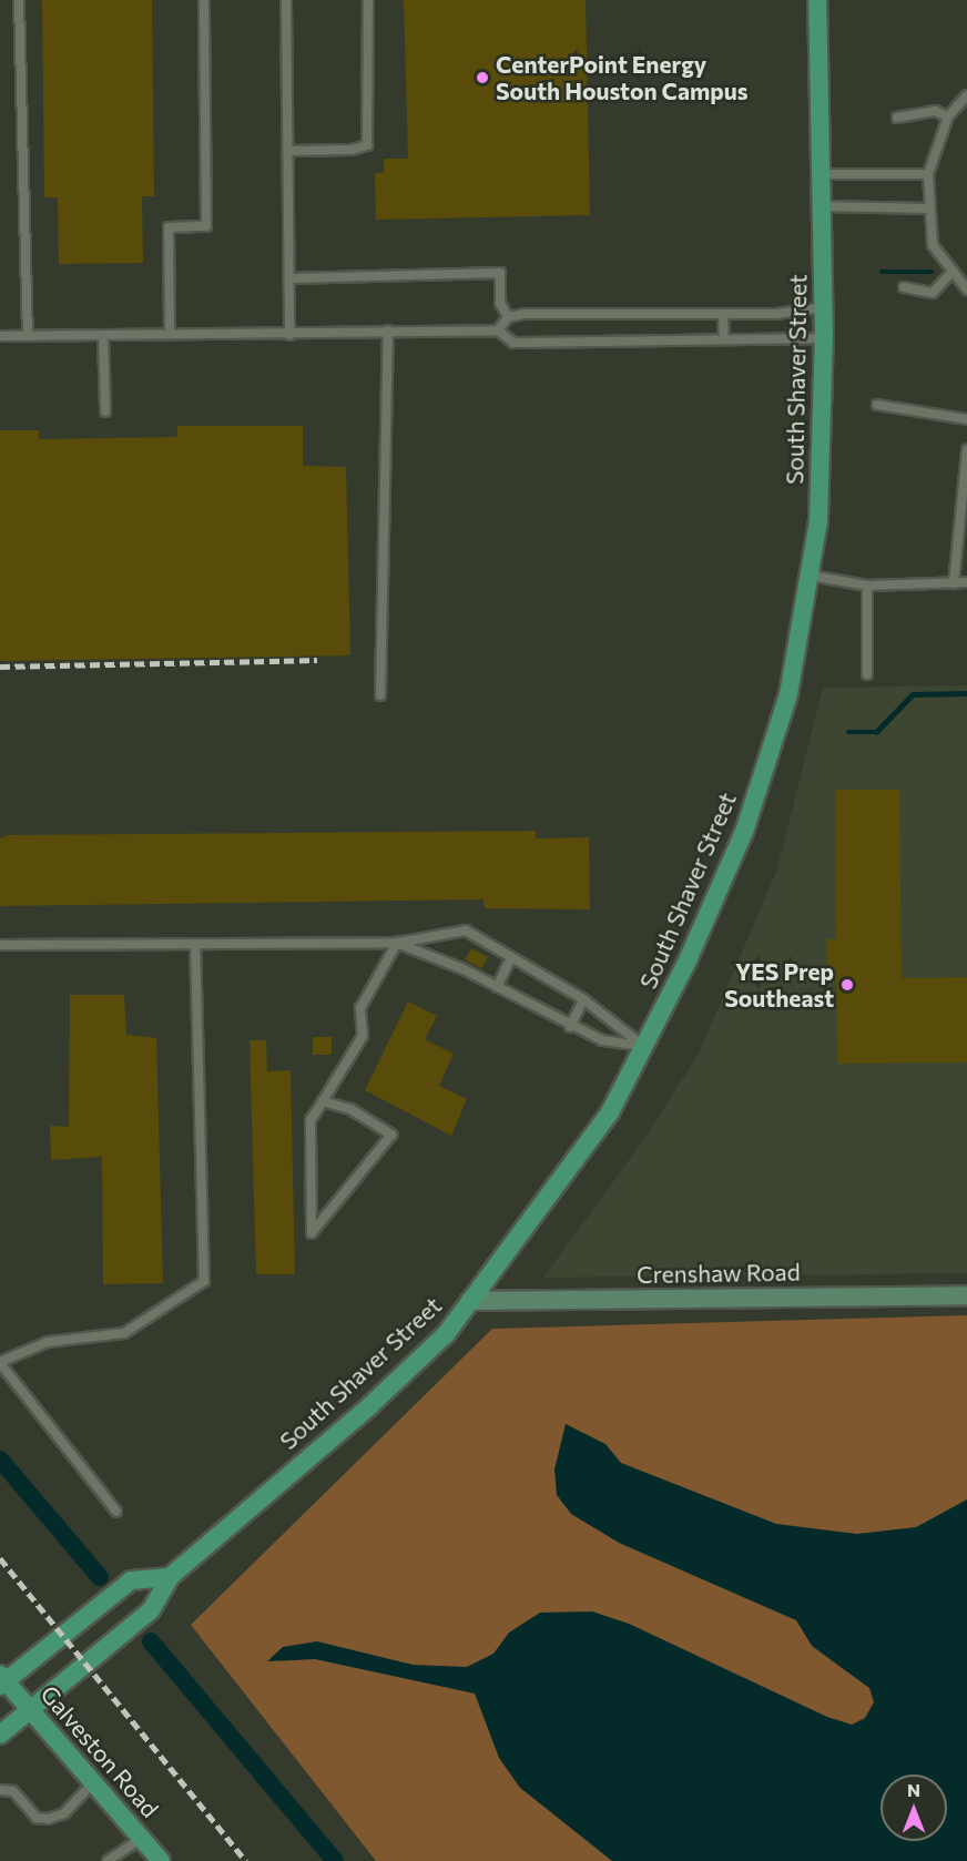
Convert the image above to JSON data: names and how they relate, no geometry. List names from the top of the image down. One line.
{"streets":{"main road":["South Shaver Street","Crenshaw Road","Galveston Road"]},"crossings":[["South Shaver Street","Crenshaw Road"],["South Shaver Street","Galveston Road"]],"places":["CenterPoint Energy South Houston Campus","YES Prep Southeast"],"north":"top"}
